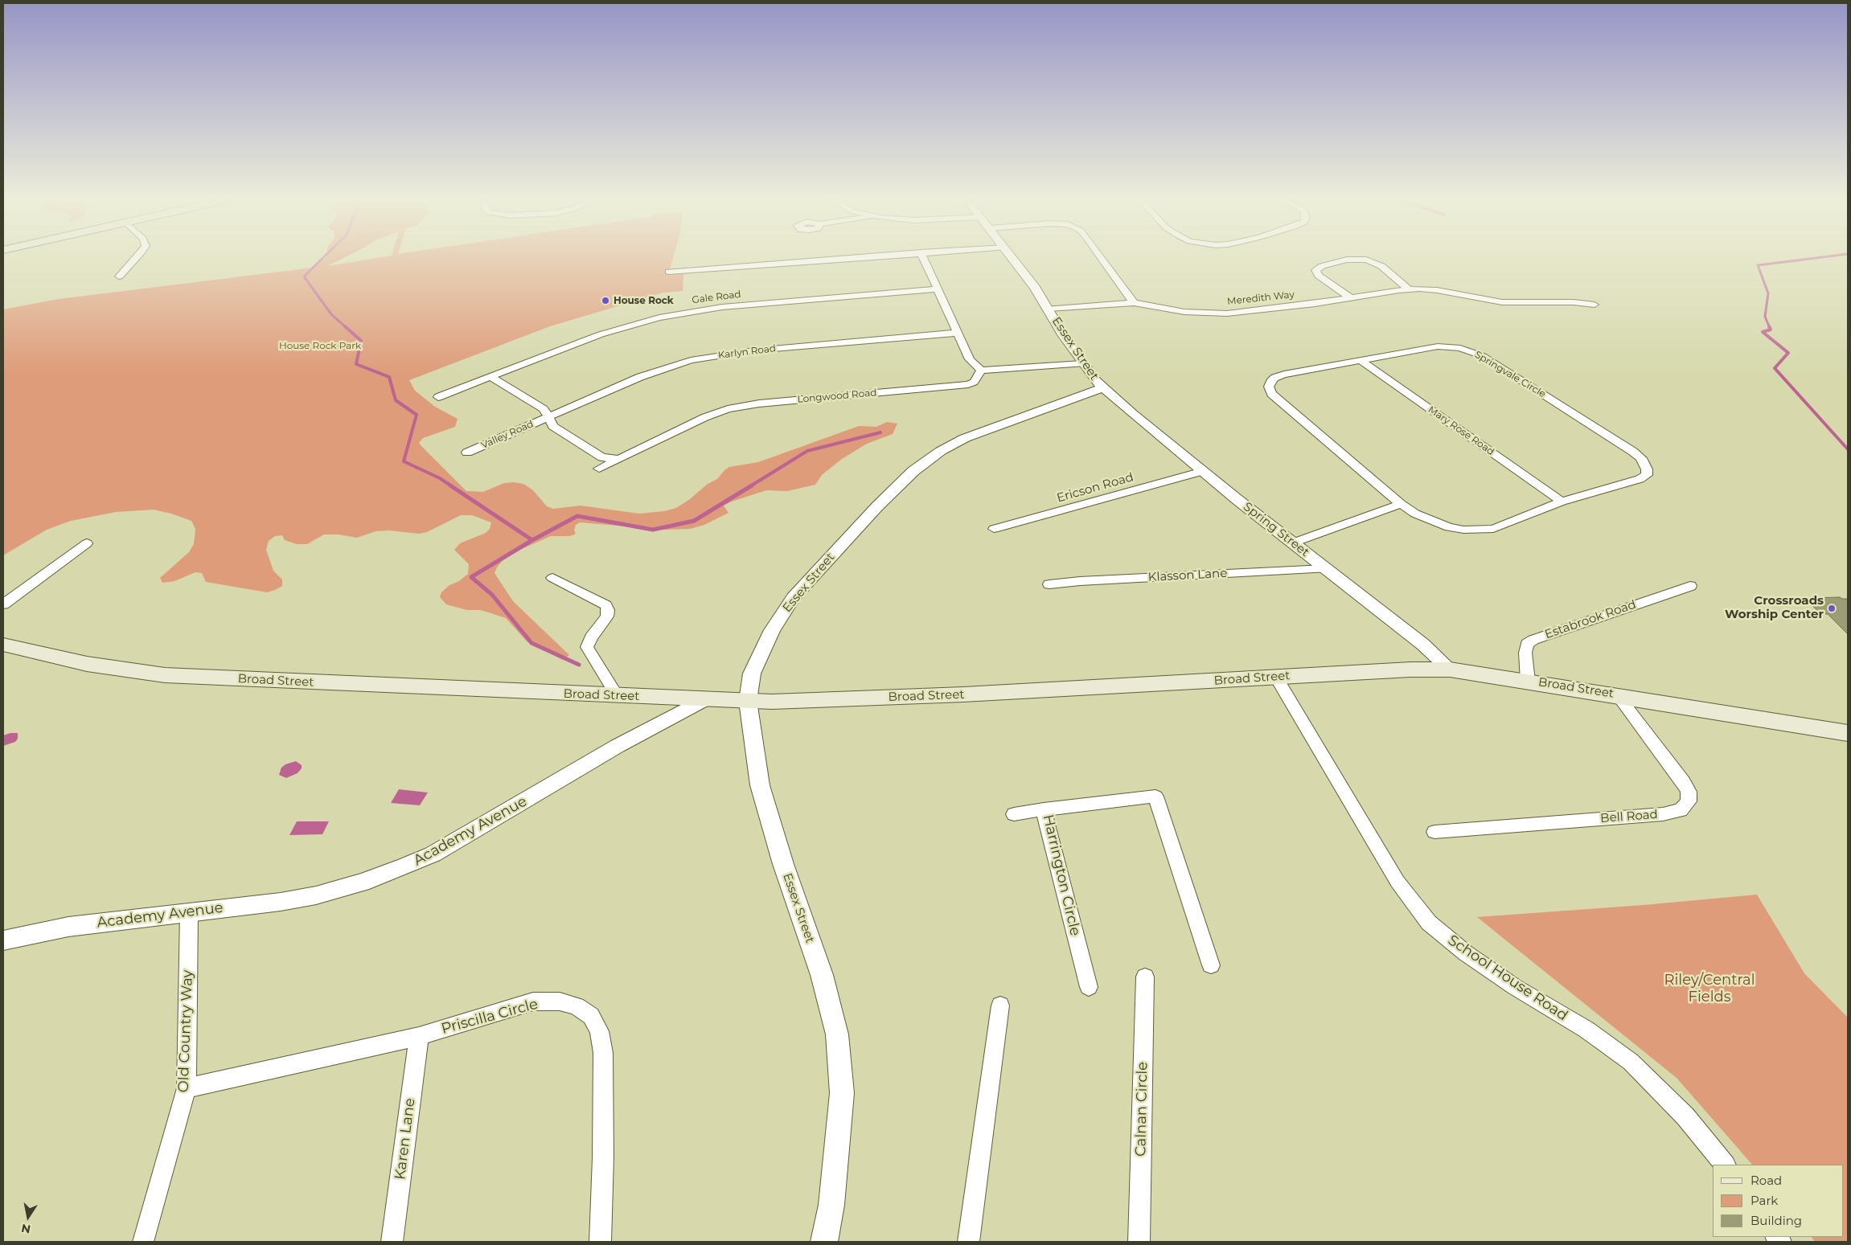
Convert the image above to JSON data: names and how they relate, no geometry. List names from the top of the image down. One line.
{"streets":{"main road":["Broad Street"],"street":["Gale Road","Meredith Way","Essex Street","Karlyn Road","Springvale Circle","Longwood Road","Mary Rose Road","Valley Road","Ericson Road","Spring Street","Klasson Lane","Estabrook Road","Bell Road","Academy Avenue","Harrington Circle","School House Road","Priscilla Circle","Old Country Way","Calnan Circle","Karen Lane"]},"crossings":[["Gale Road","Valley Road"],["Meredith Way","Essex Street"],["Essex Street","Spring Street"],["Essex Street","Broad Street"],["Karlyn Road","Valley Road"],["Springvale Circle","Mary Rose Road"],["Longwood Road","Valley Road"],["Ericson Road","Spring Street"],["Spring Street","Klasson Lane"],["Spring Street","Broad Street"],["Estabrook Road","Broad Street"],["Broad Street","Bell Road"],["Broad Street","Academy Avenue"],["Broad Street","School House Road"],["Academy Avenue","Old Country Way"],["Priscilla Circle","Old Country Way"],["Priscilla Circle","Karen Lane"]],"parks":["House Rock Park","Riley/Central Fields"],"places":["House Rock","Crossroads Worship Center"],"legend":["Road","Park","Building"],"north":"bottom"}
